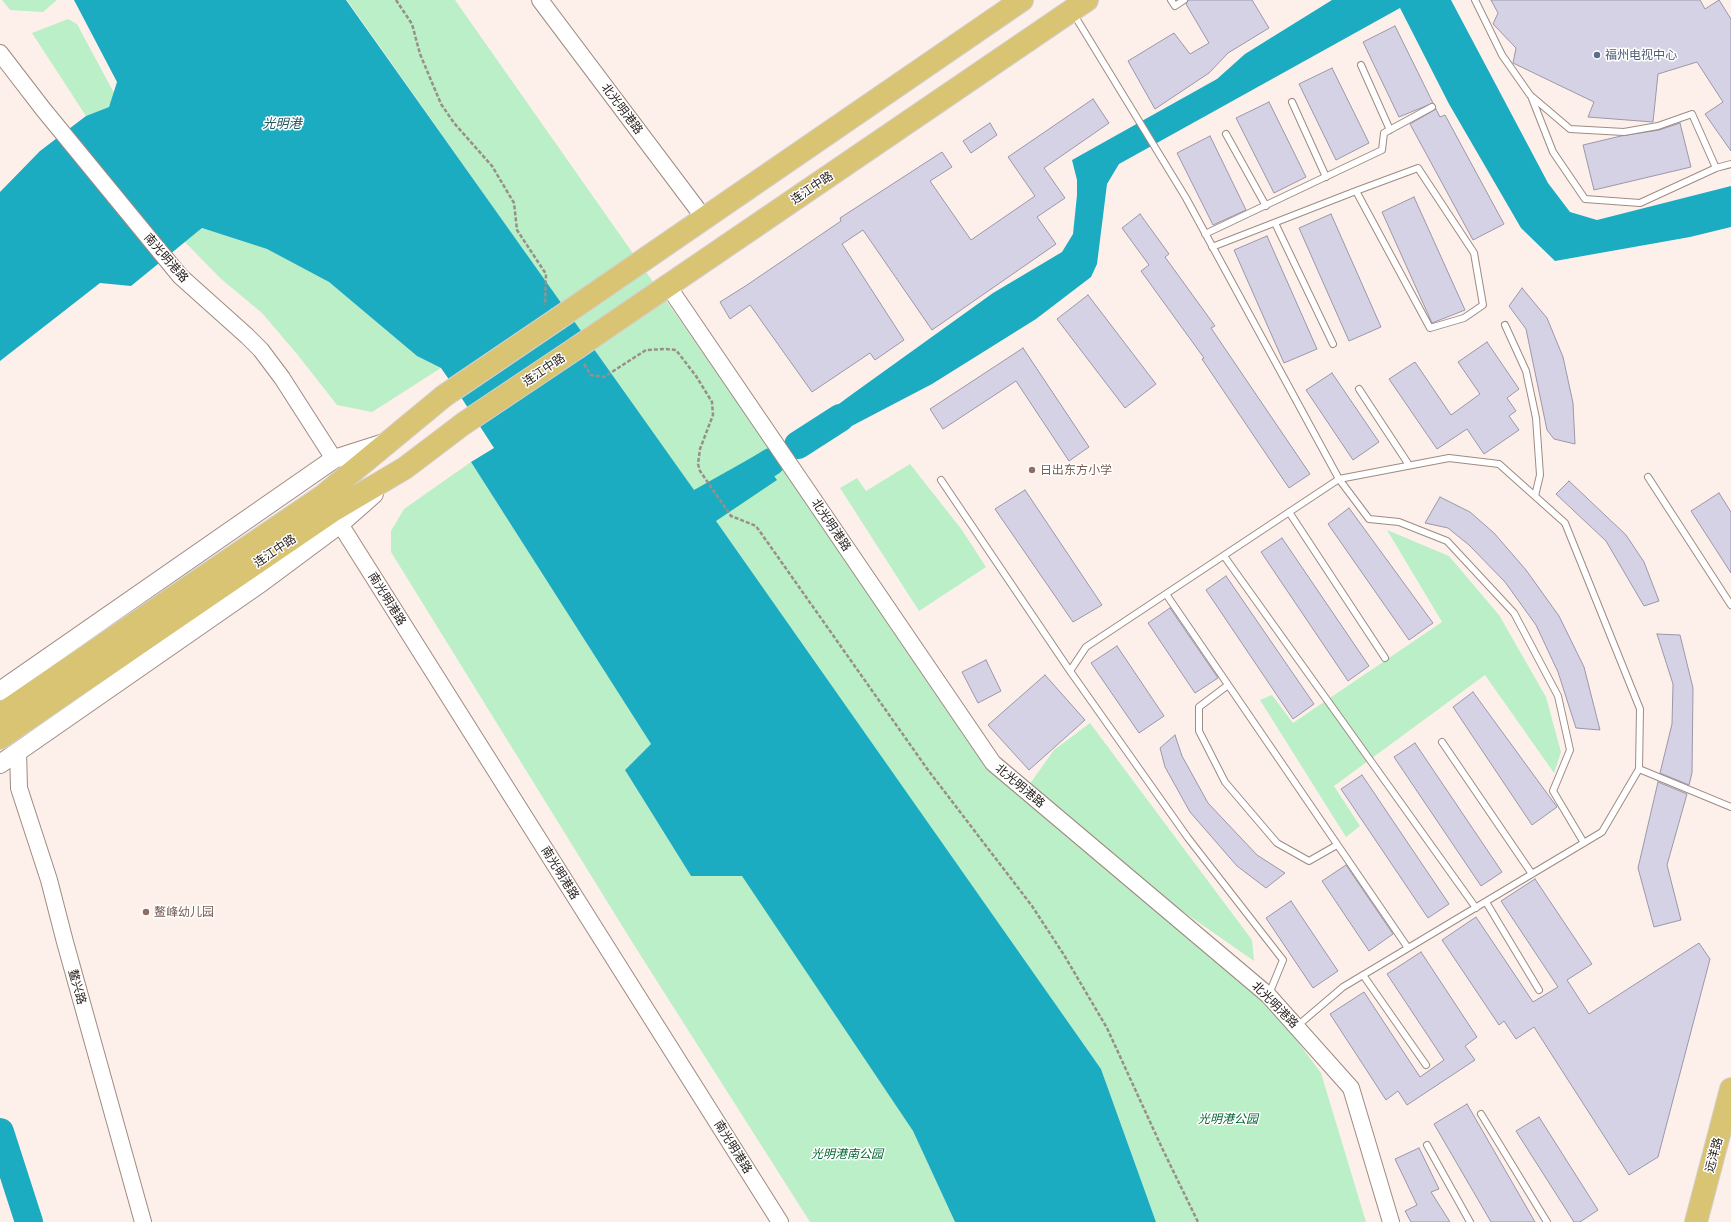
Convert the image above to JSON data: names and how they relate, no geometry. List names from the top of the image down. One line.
{"streets":{"highway":["连江中路","远洋路"],"street":["北光明港路","南光明港路","鳌兴路"]},"crossings":[["北光明港路","连江中路"],["连江中路","南光明港路"]],"water":["光明港"],"parks":["光明港公园","光明港南公园"],"places":["福州电视中心","日出东方小学","鳌峰幼儿园"]}
